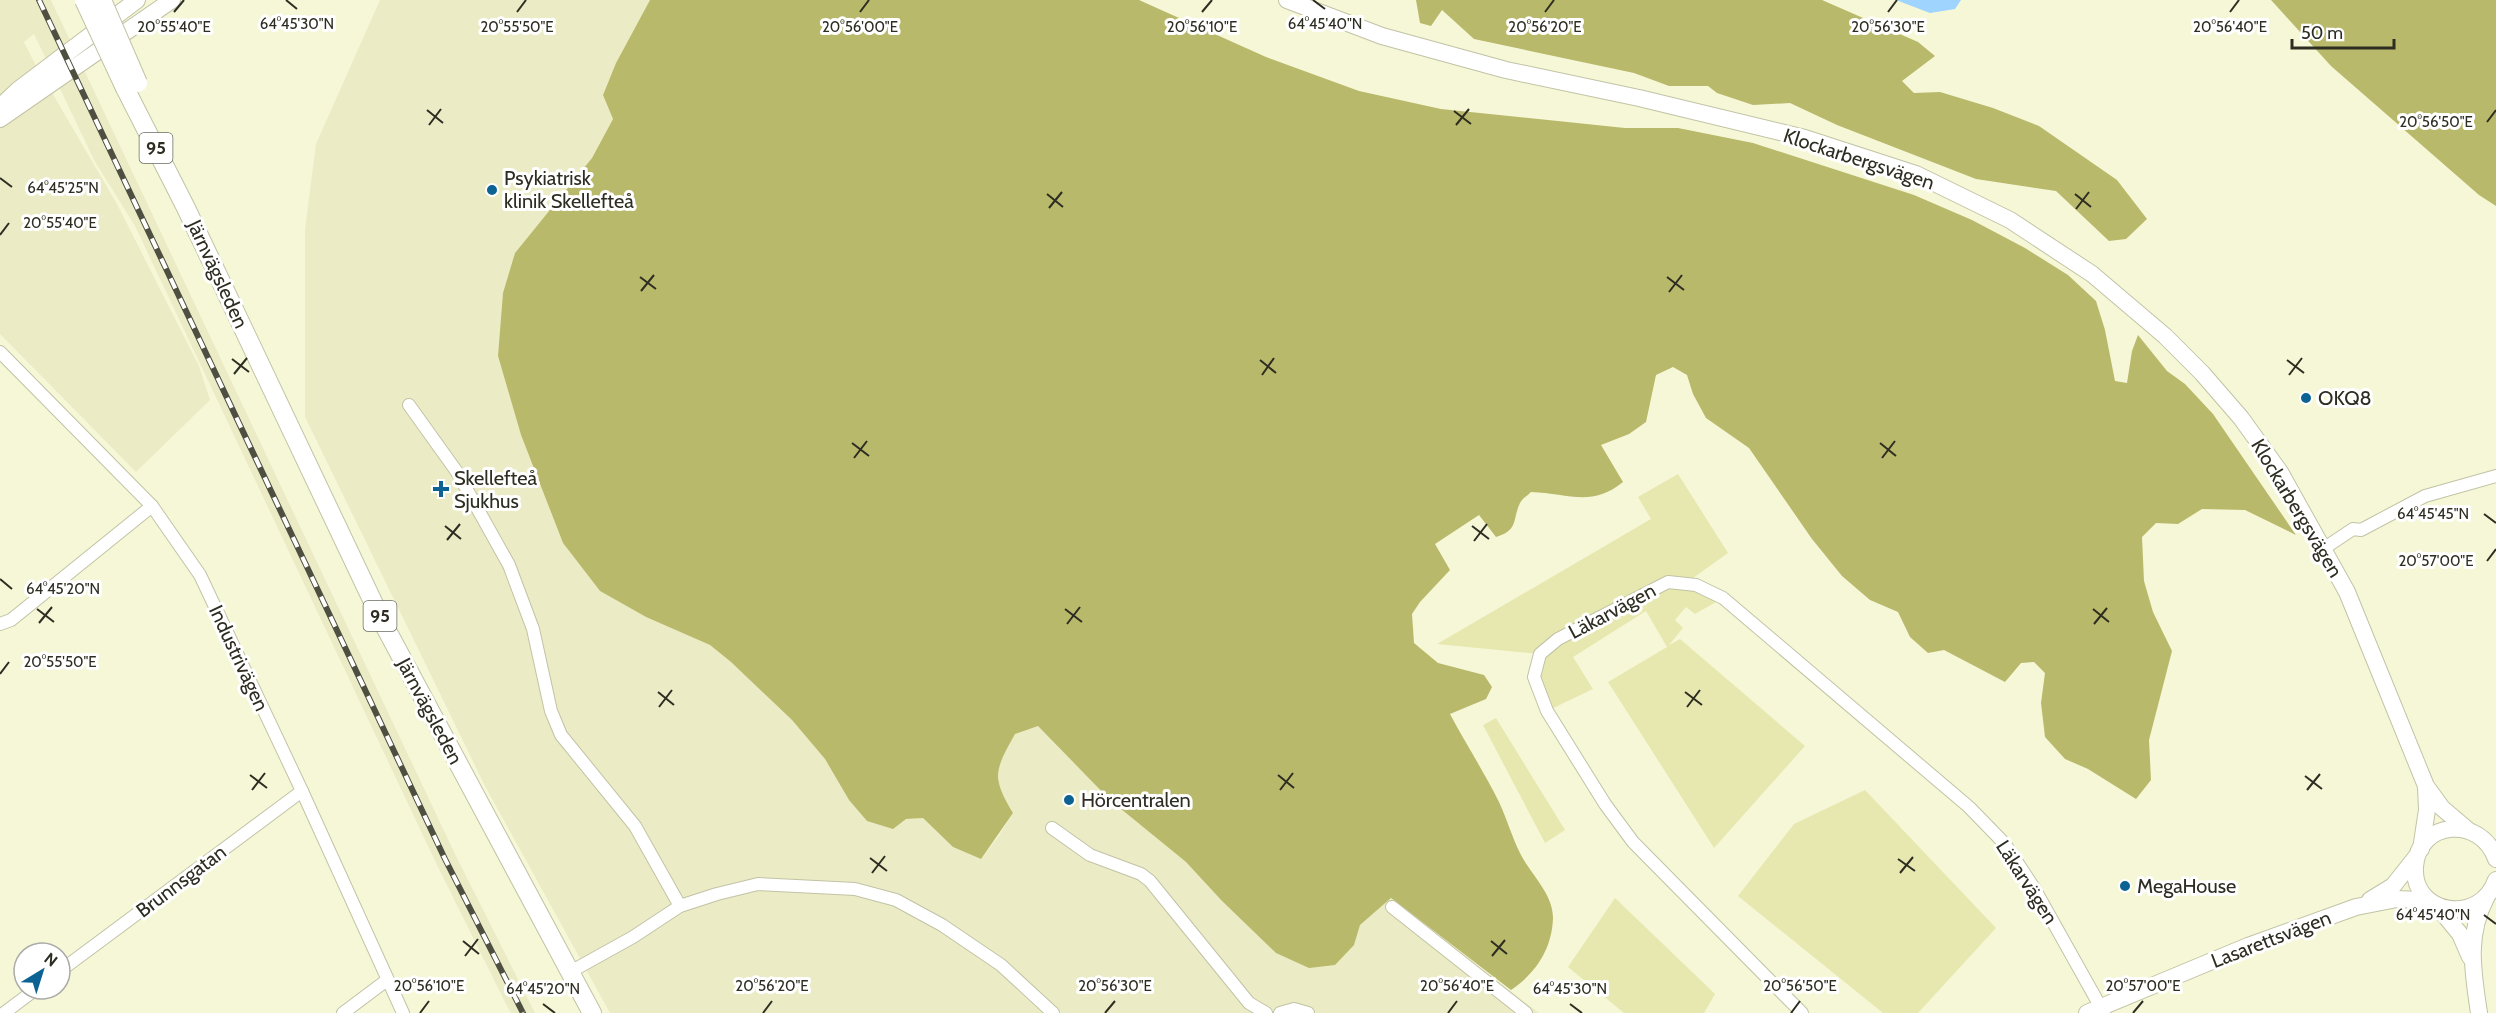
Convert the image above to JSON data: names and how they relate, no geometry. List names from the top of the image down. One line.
{"streets":{"main road":["95","Klockarbergsvägen","Järnvägsleden","Lasarettsvägen"],"street":["Läkarvägen","Industrivägen","Brunnsgatan"]},"crossings":[["Klockarbergsvägen","Lasarettsvägen"],["Läkarvägen","Lasarettsvägen"],["Industrivägen","Brunnsgatan"]],"places":{"other":["Psykiatrisk klinik Skellefteå","OKQ8","Hörcentralen","MegaHouse"],"health":["Skellefteå Sjukhus"]},"scale_bar":"50 m","north":"top right","coordinates":["64°45'30\"N","64°45'40\"N","20°55'50\"E","20°56'20\"E","20°56'40\"E","20°55'40\"E","20°56'00\"E","20°56'10\"E","20°56'30\"E","20°56'50\"E","64°45'25\"N","64°45'45\"N","20°57'00\"E","64°45'20\"N"]}
